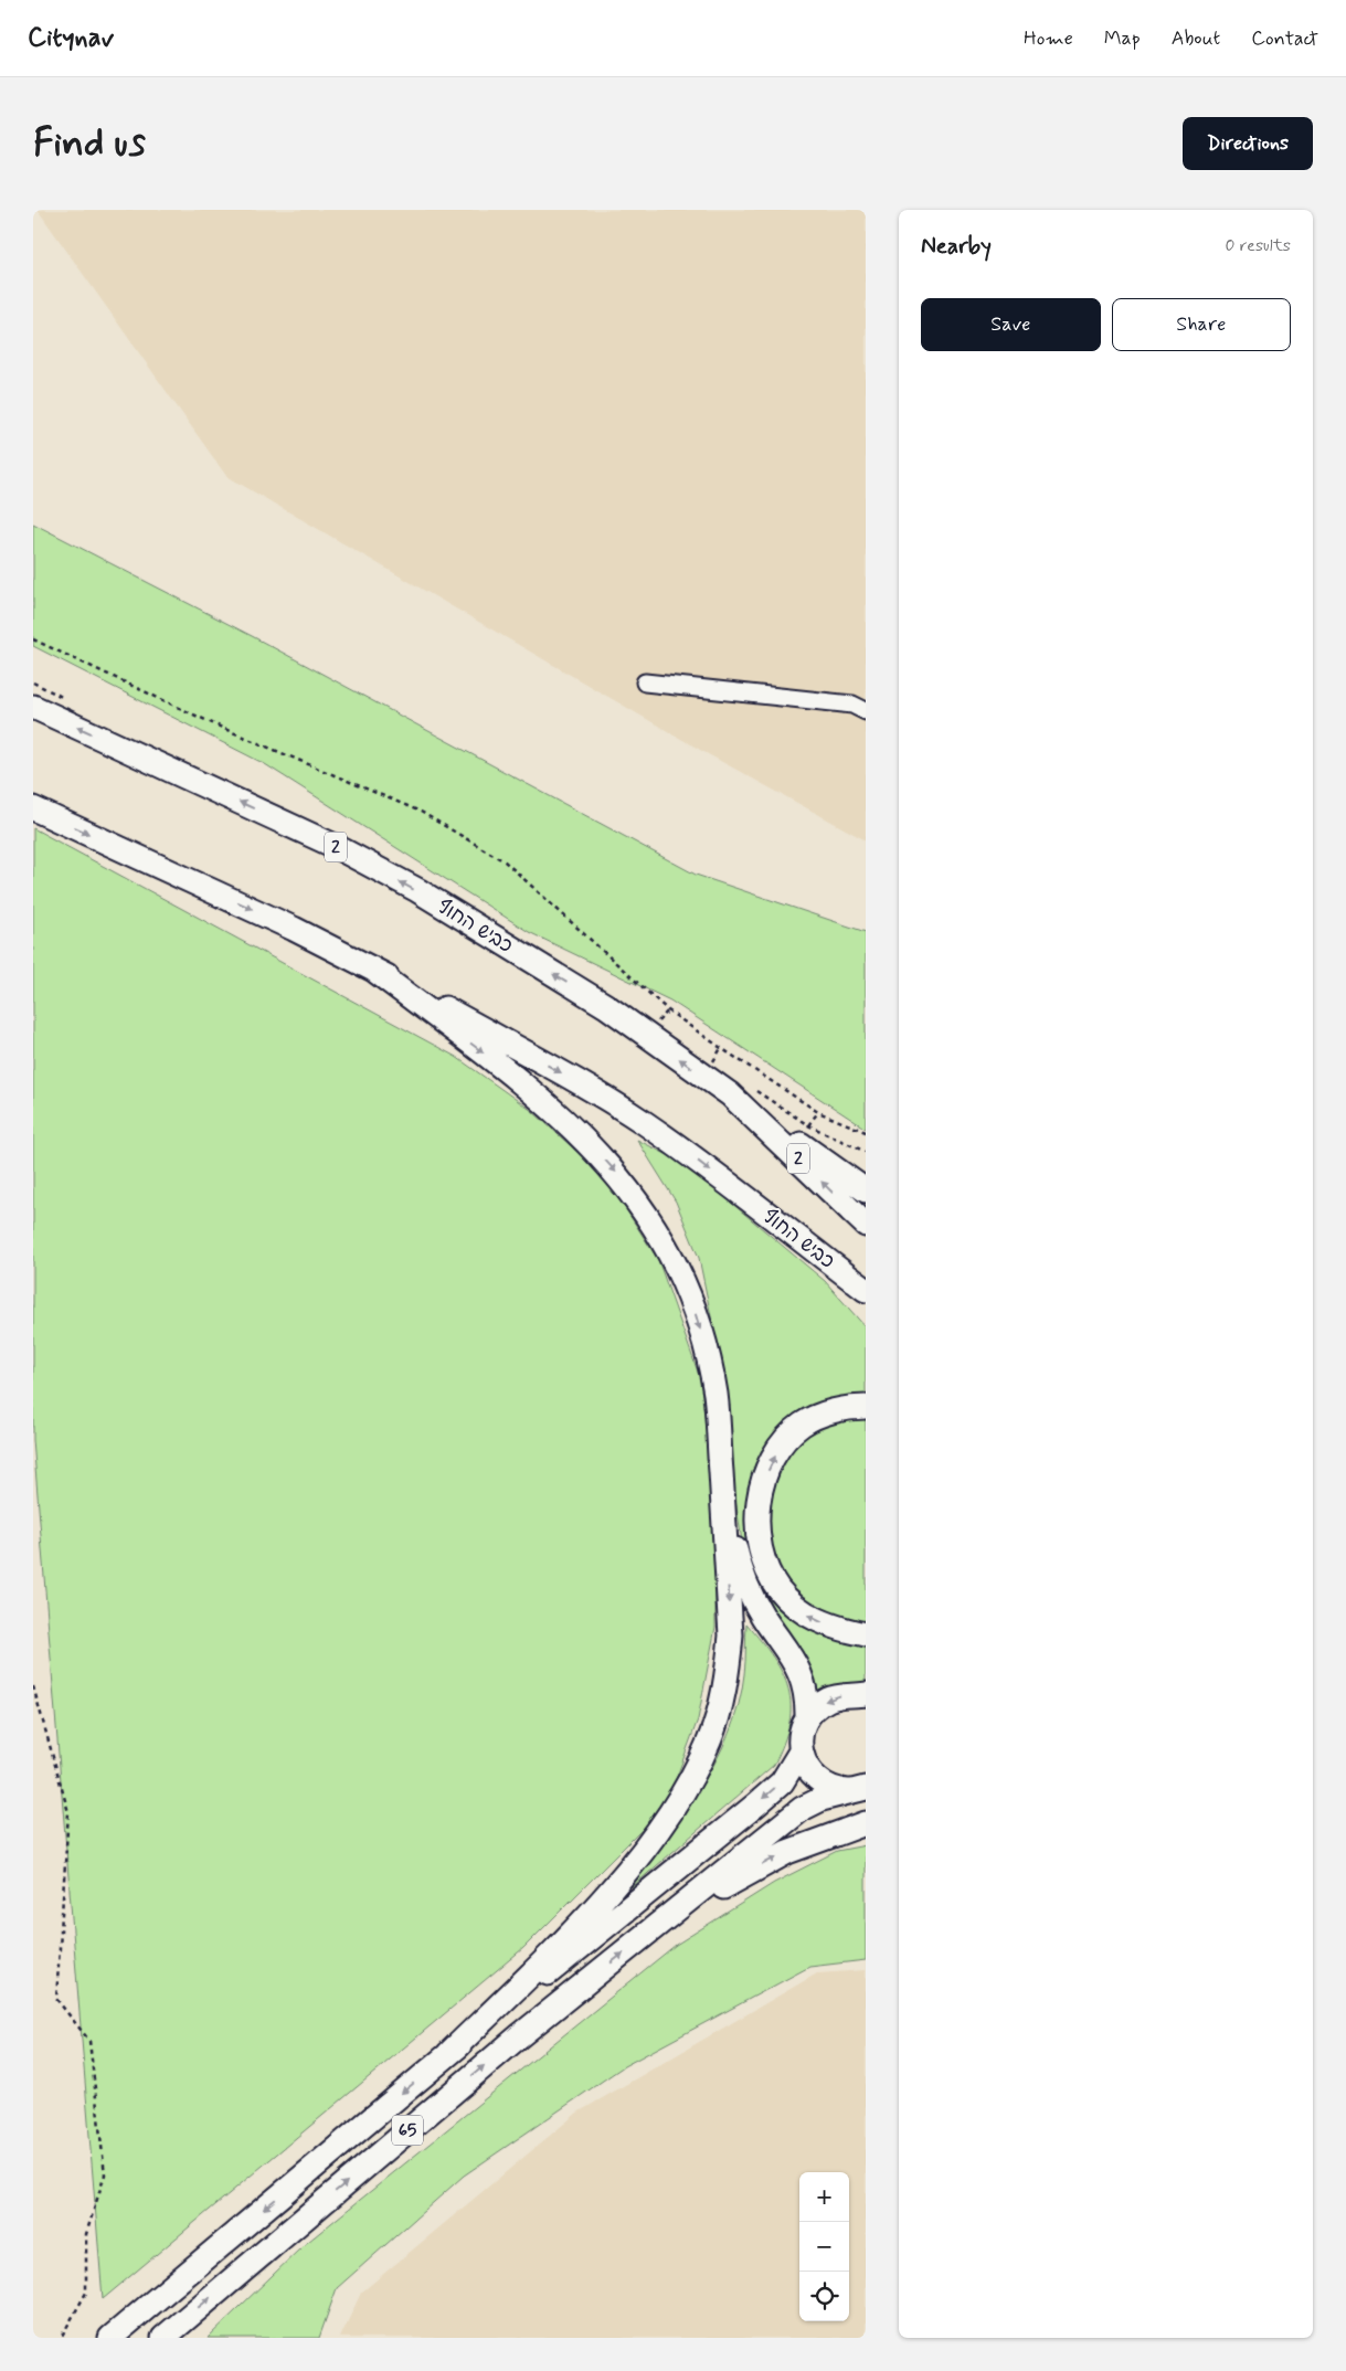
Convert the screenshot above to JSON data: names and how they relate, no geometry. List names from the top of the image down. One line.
{"streets":{"highway":["2","כביש החוף","65"]},"page":{"header":"Citynav","nav":["Home","Map","About","Contact"],"buttons":["Directions",["Save","Share"]],"title":"Find us","heading":["Nearby","0 results"],"map_buttons":["+","−"]}}
